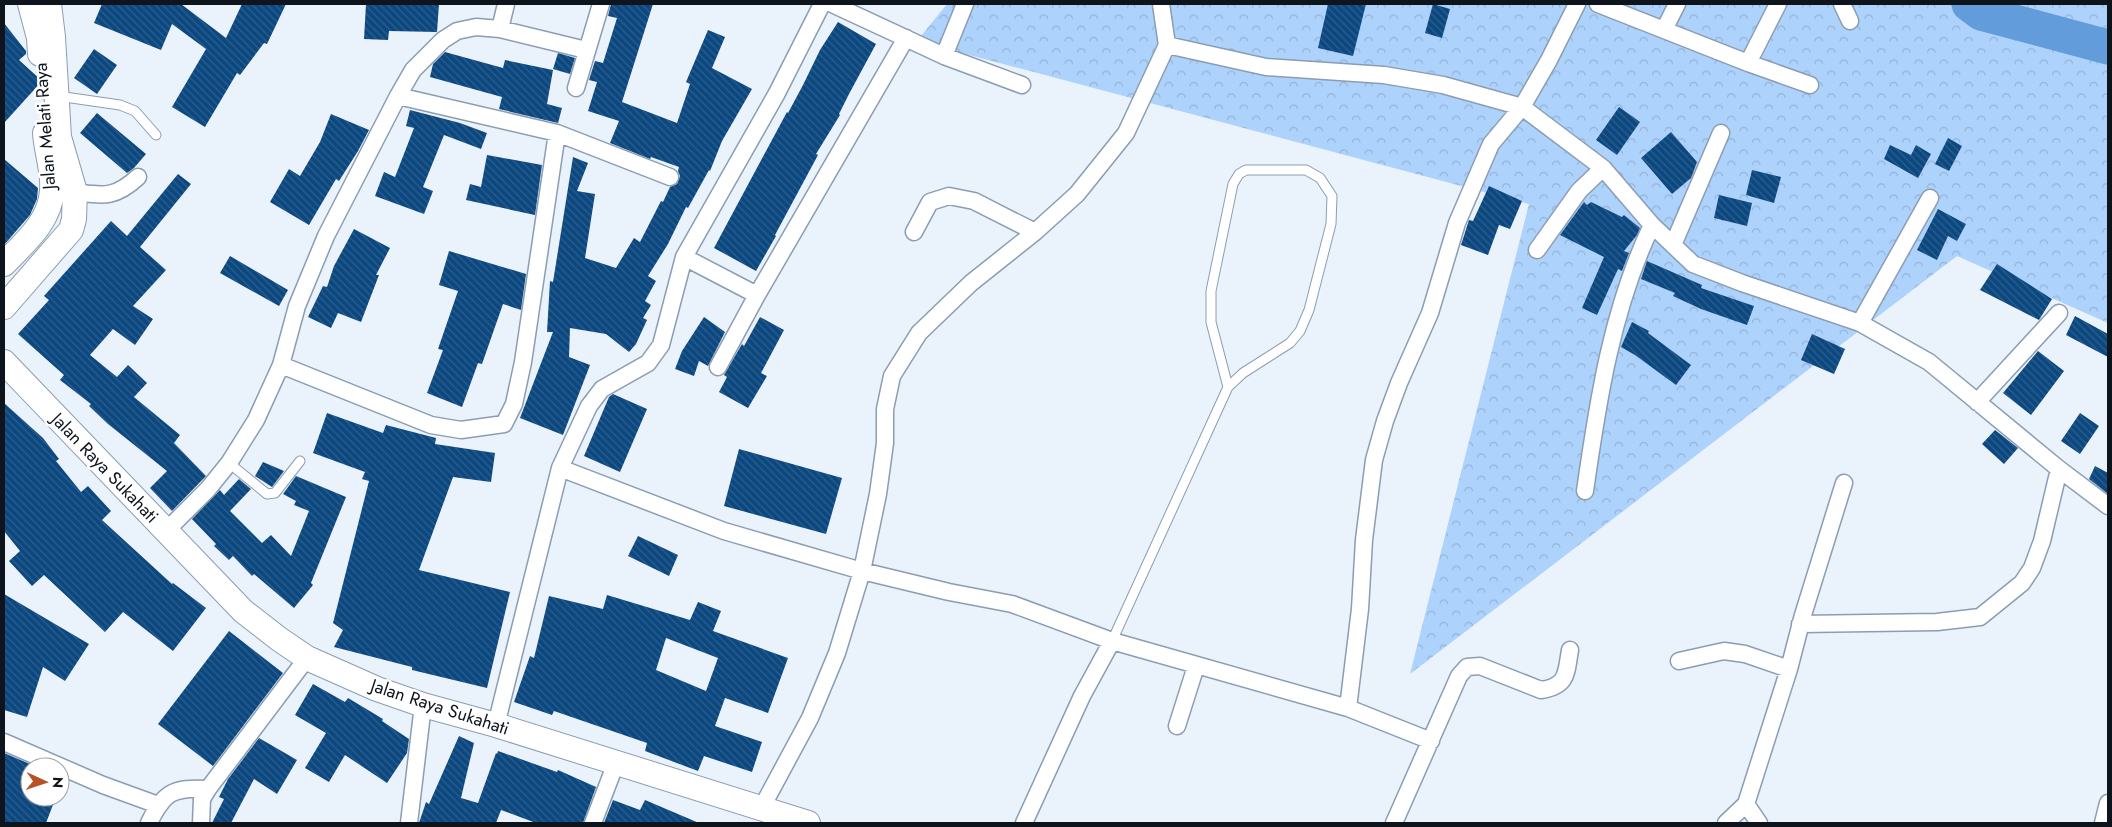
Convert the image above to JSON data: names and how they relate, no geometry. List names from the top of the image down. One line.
{"streets":{"main road":["Jalan Melati Raya","Jalan Raya Sukahati"]},"north":"right"}
